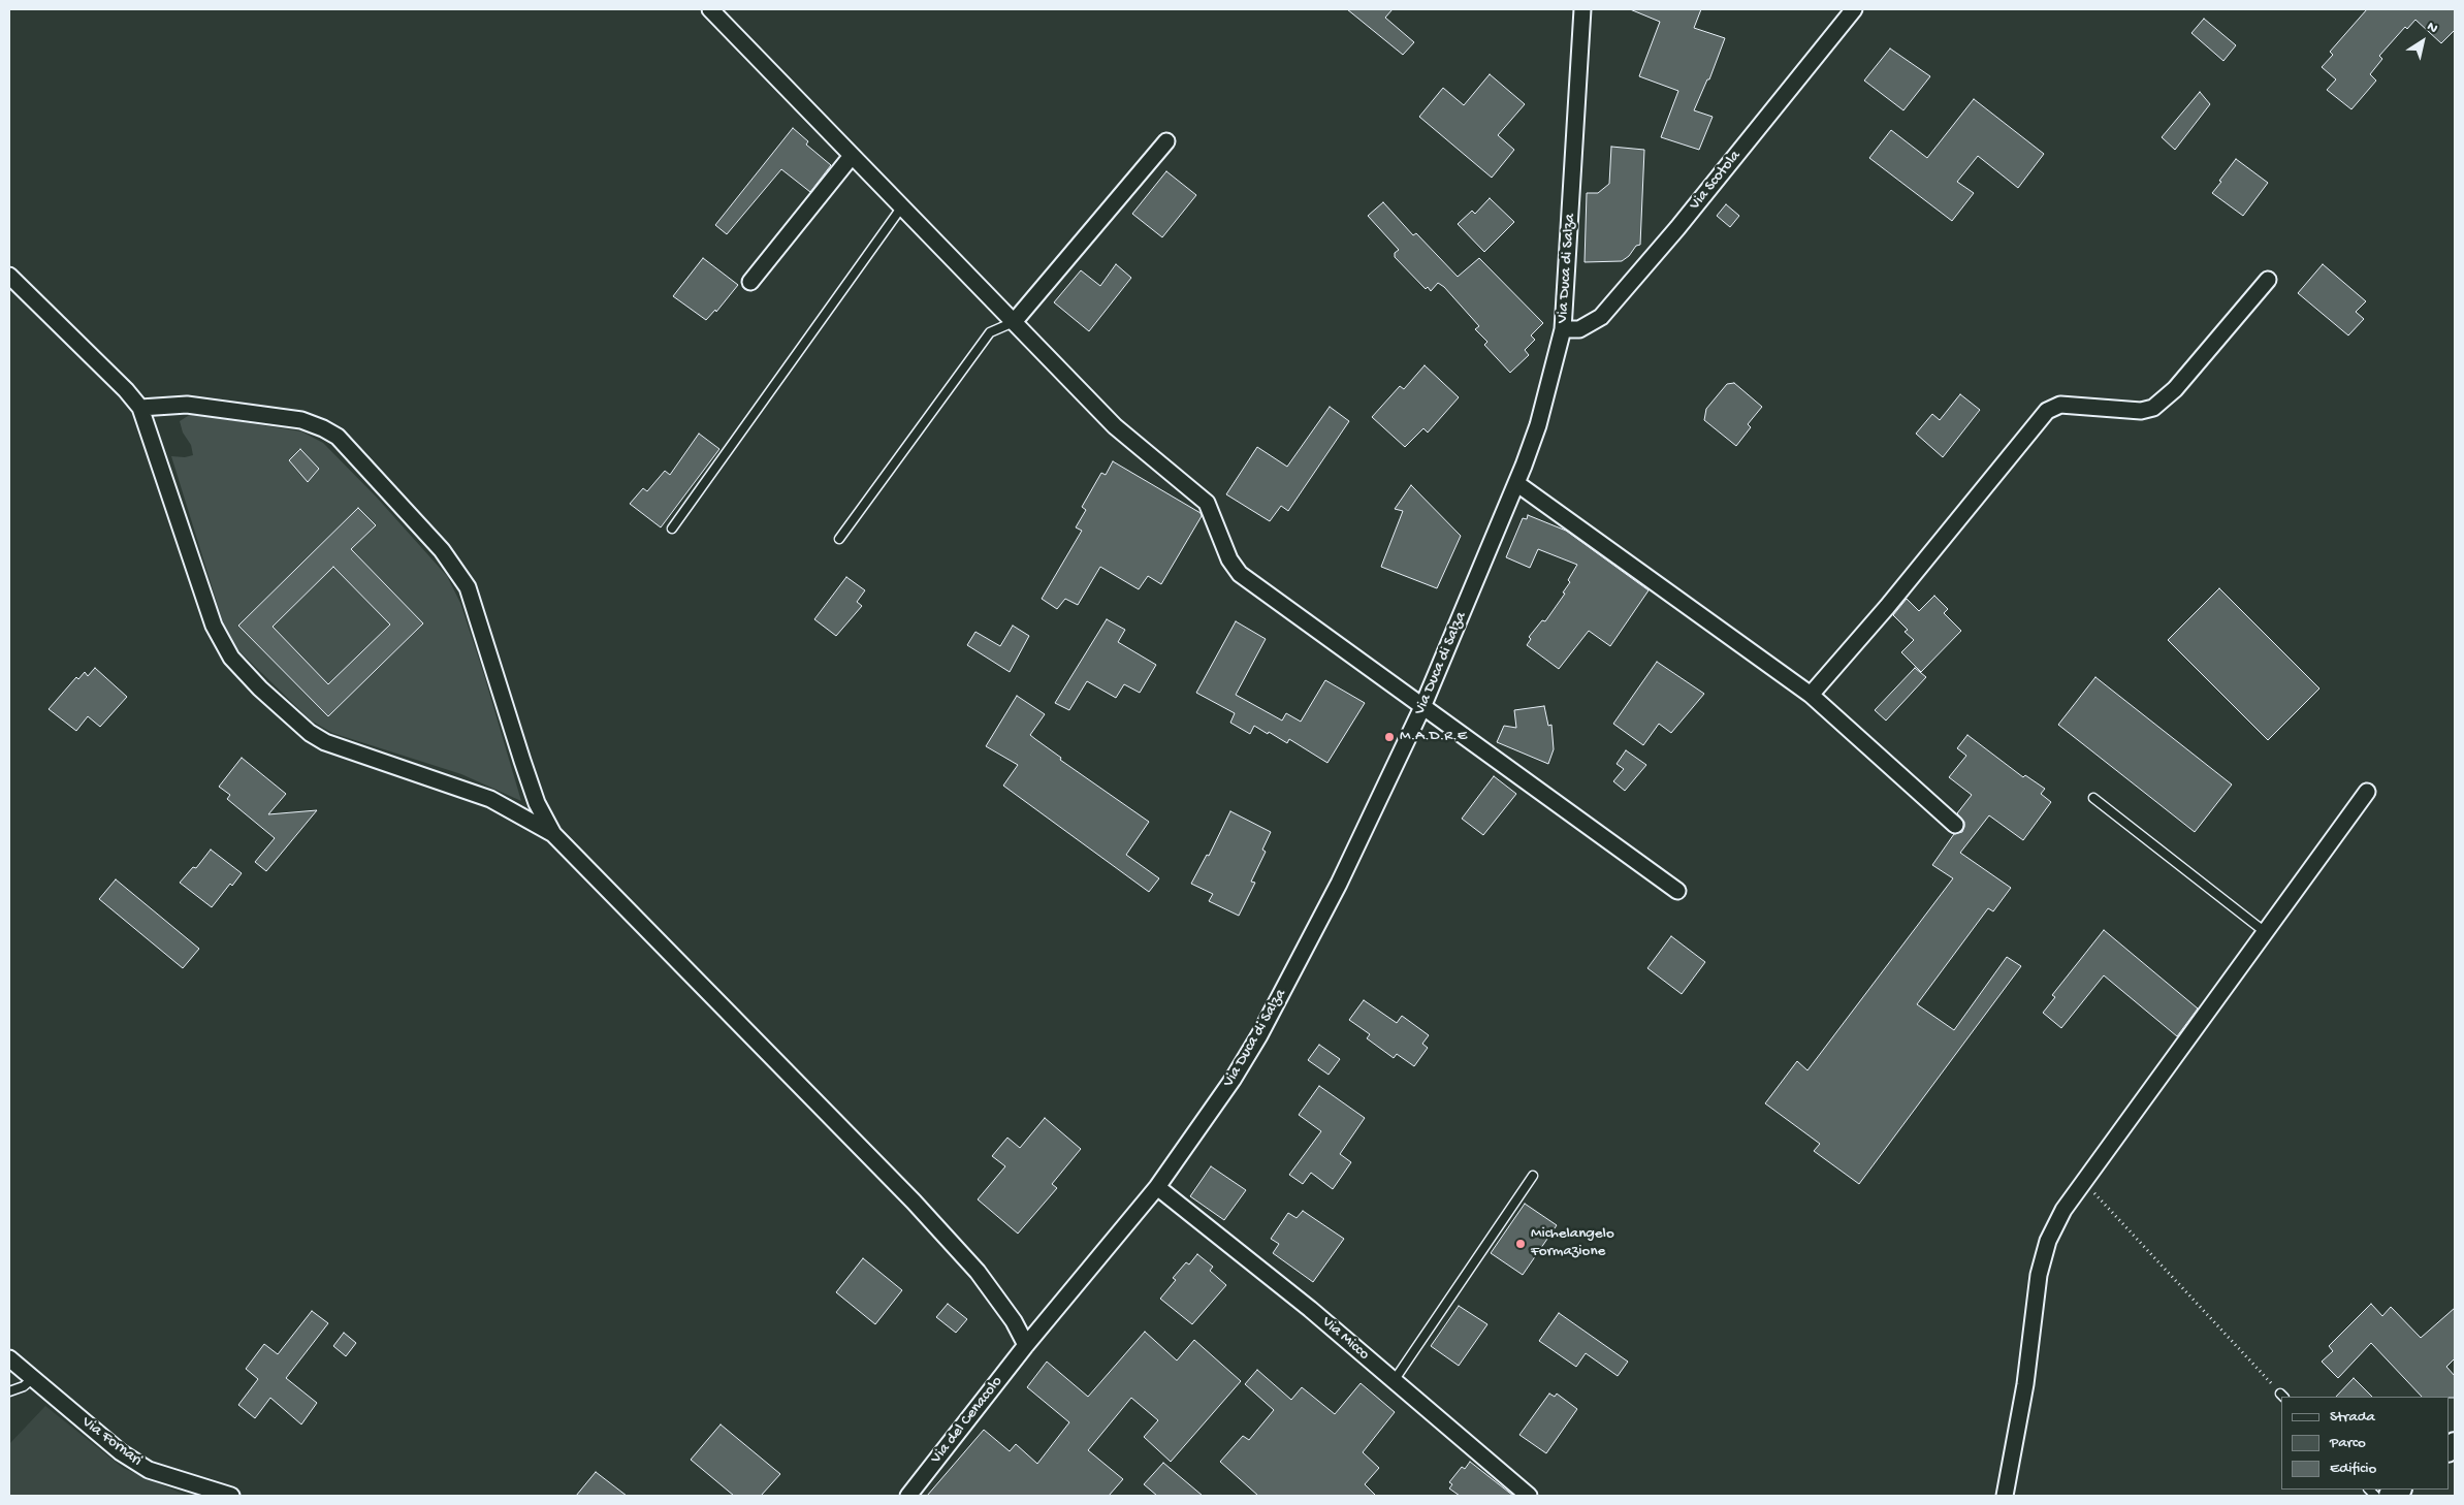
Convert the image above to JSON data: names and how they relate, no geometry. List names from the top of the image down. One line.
{"streets":{"street":["Via Scotola","Via Duca di Salza","Via Micco","Via del Cenacolo","Via Fornari"]},"crossings":[["Via Scotola","Via Duca di Salza"],["Via Duca di Salza","Via Micco"],["Via Duca di Salza","Via del Cenacolo"]],"places":["M.A.D.R.E","Michelangelo Formazione"],"legend":["Strada","Parco","Edificio"],"north":"top right"}
